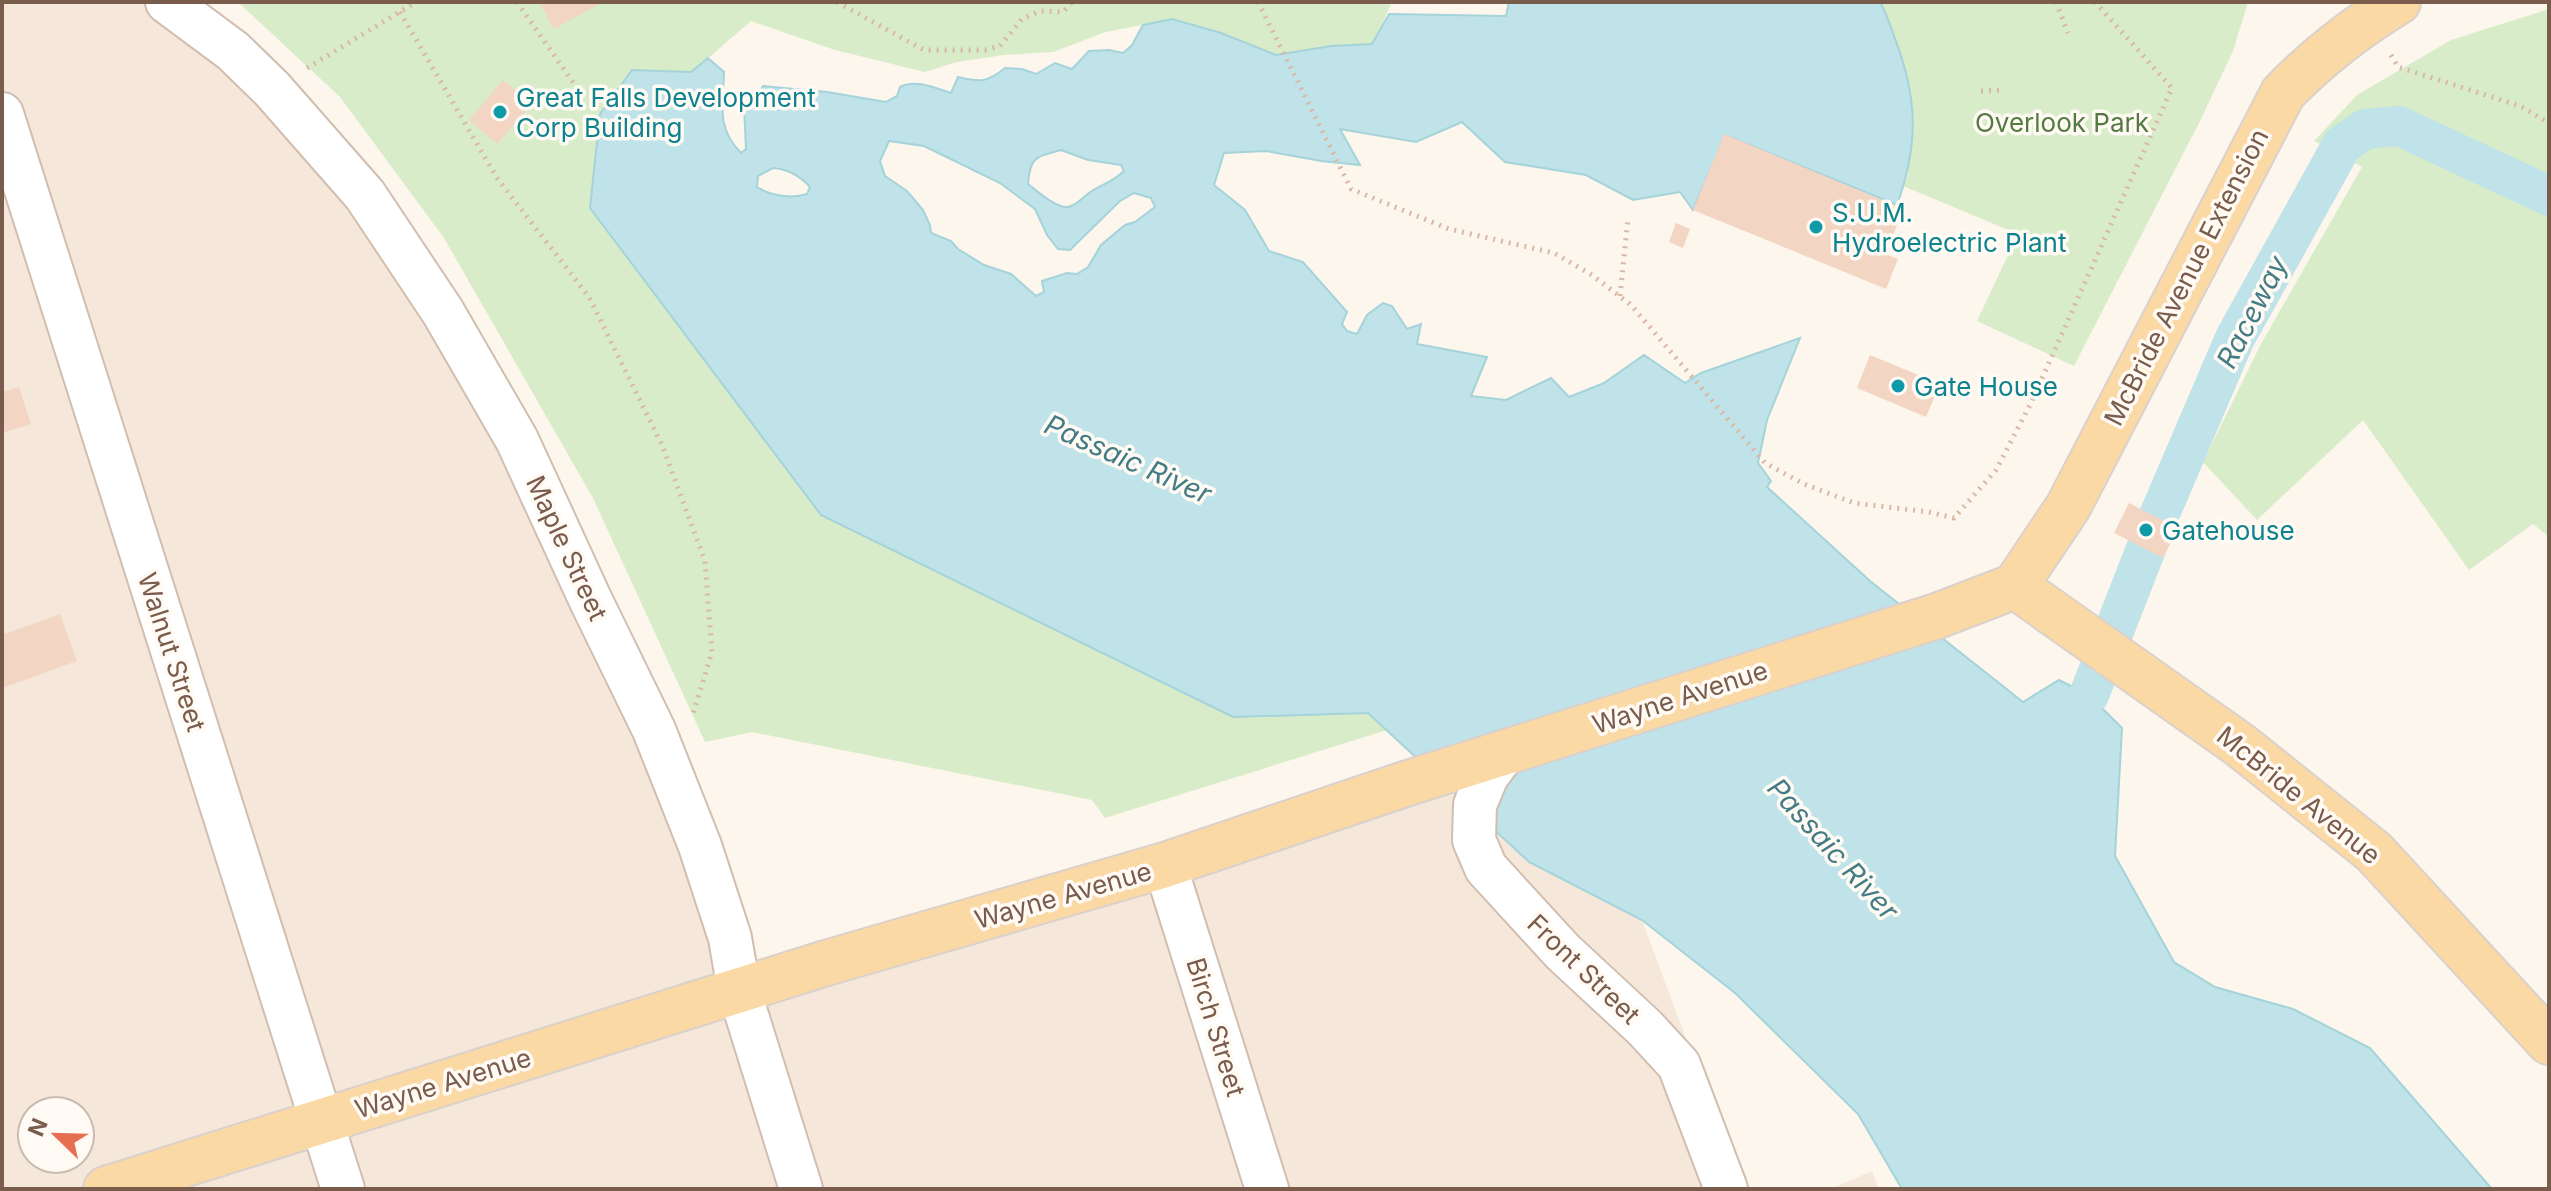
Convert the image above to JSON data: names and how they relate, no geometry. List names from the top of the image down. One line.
{"streets":{"main road":["McBride Avenue Extension","Wayne Avenue","McBride Avenue"],"street":["Maple Street","Walnut Street","Front Street","Birch Street"]},"crossings":[["McBride Avenue Extension","Wayne Avenue"],["McBride Avenue Extension","McBride Avenue"],["Maple Street","Wayne Avenue"],["Walnut Street","Wayne Avenue"],["Wayne Avenue","McBride Avenue"],["Wayne Avenue","Front Street"],["Wayne Avenue","Birch Street"]],"water":["Raceway","Passaic River"],"parks":["Overlook Park"],"places":["Great Falls Development Corp Building","S.U.M. Hydroelectric Plant","Gate House","Gatehouse"],"north":"top left"}
